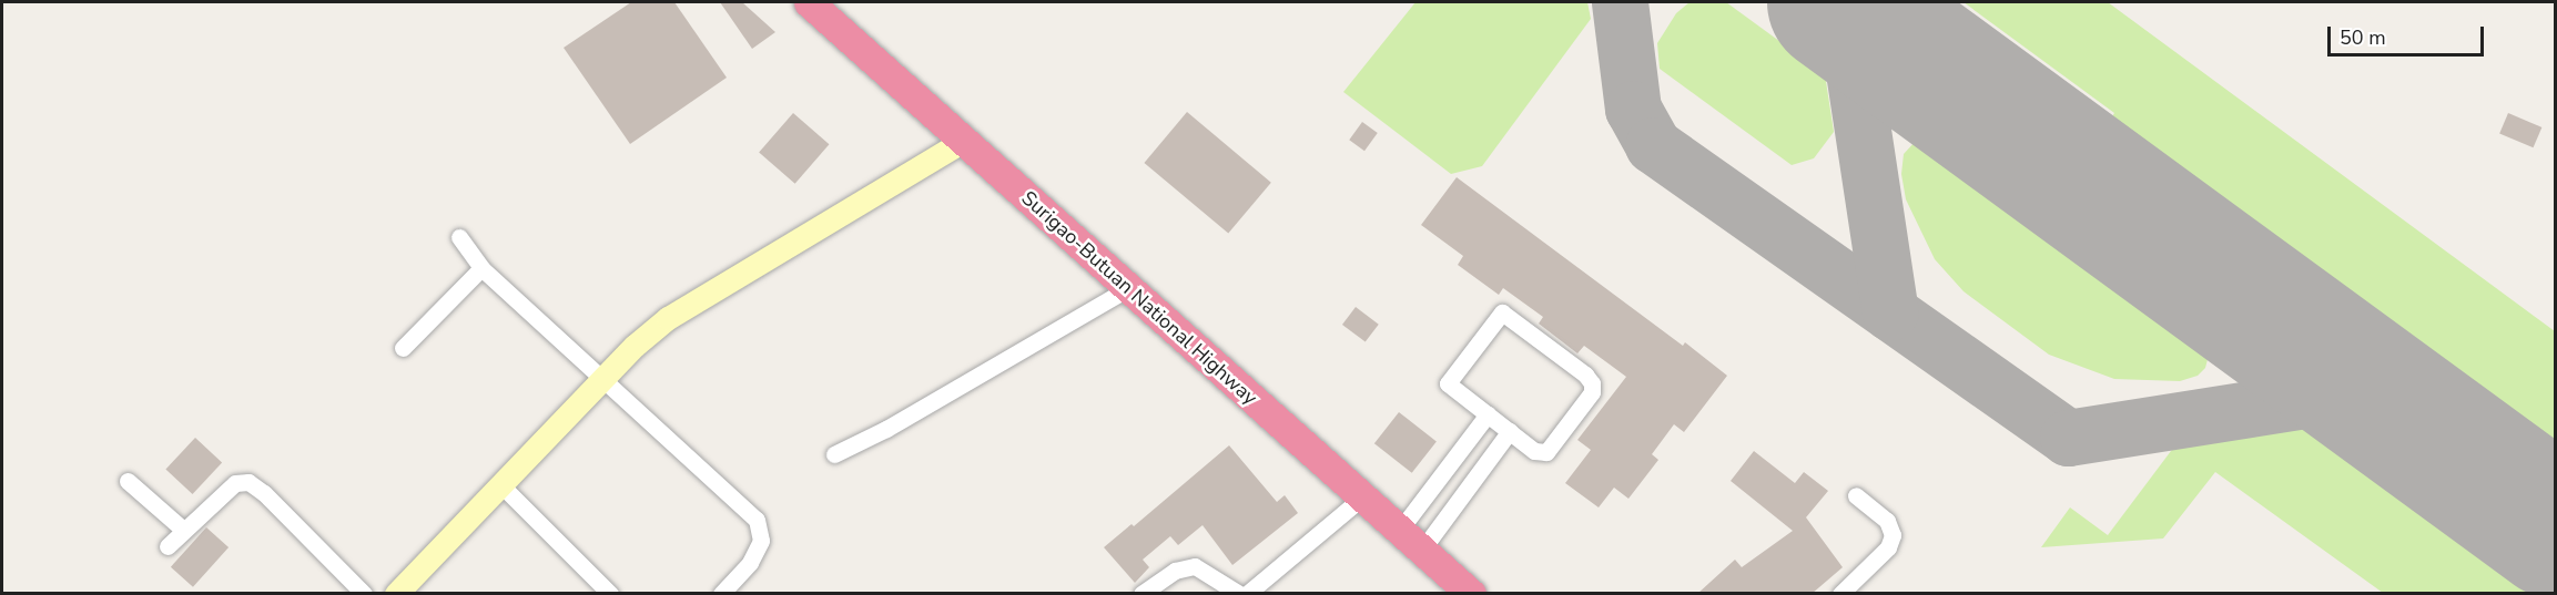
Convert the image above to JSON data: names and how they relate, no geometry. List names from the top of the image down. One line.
{"streets":{"highway":["Surigao-Butuan National Highway"]},"scale_bar":"50 m"}
